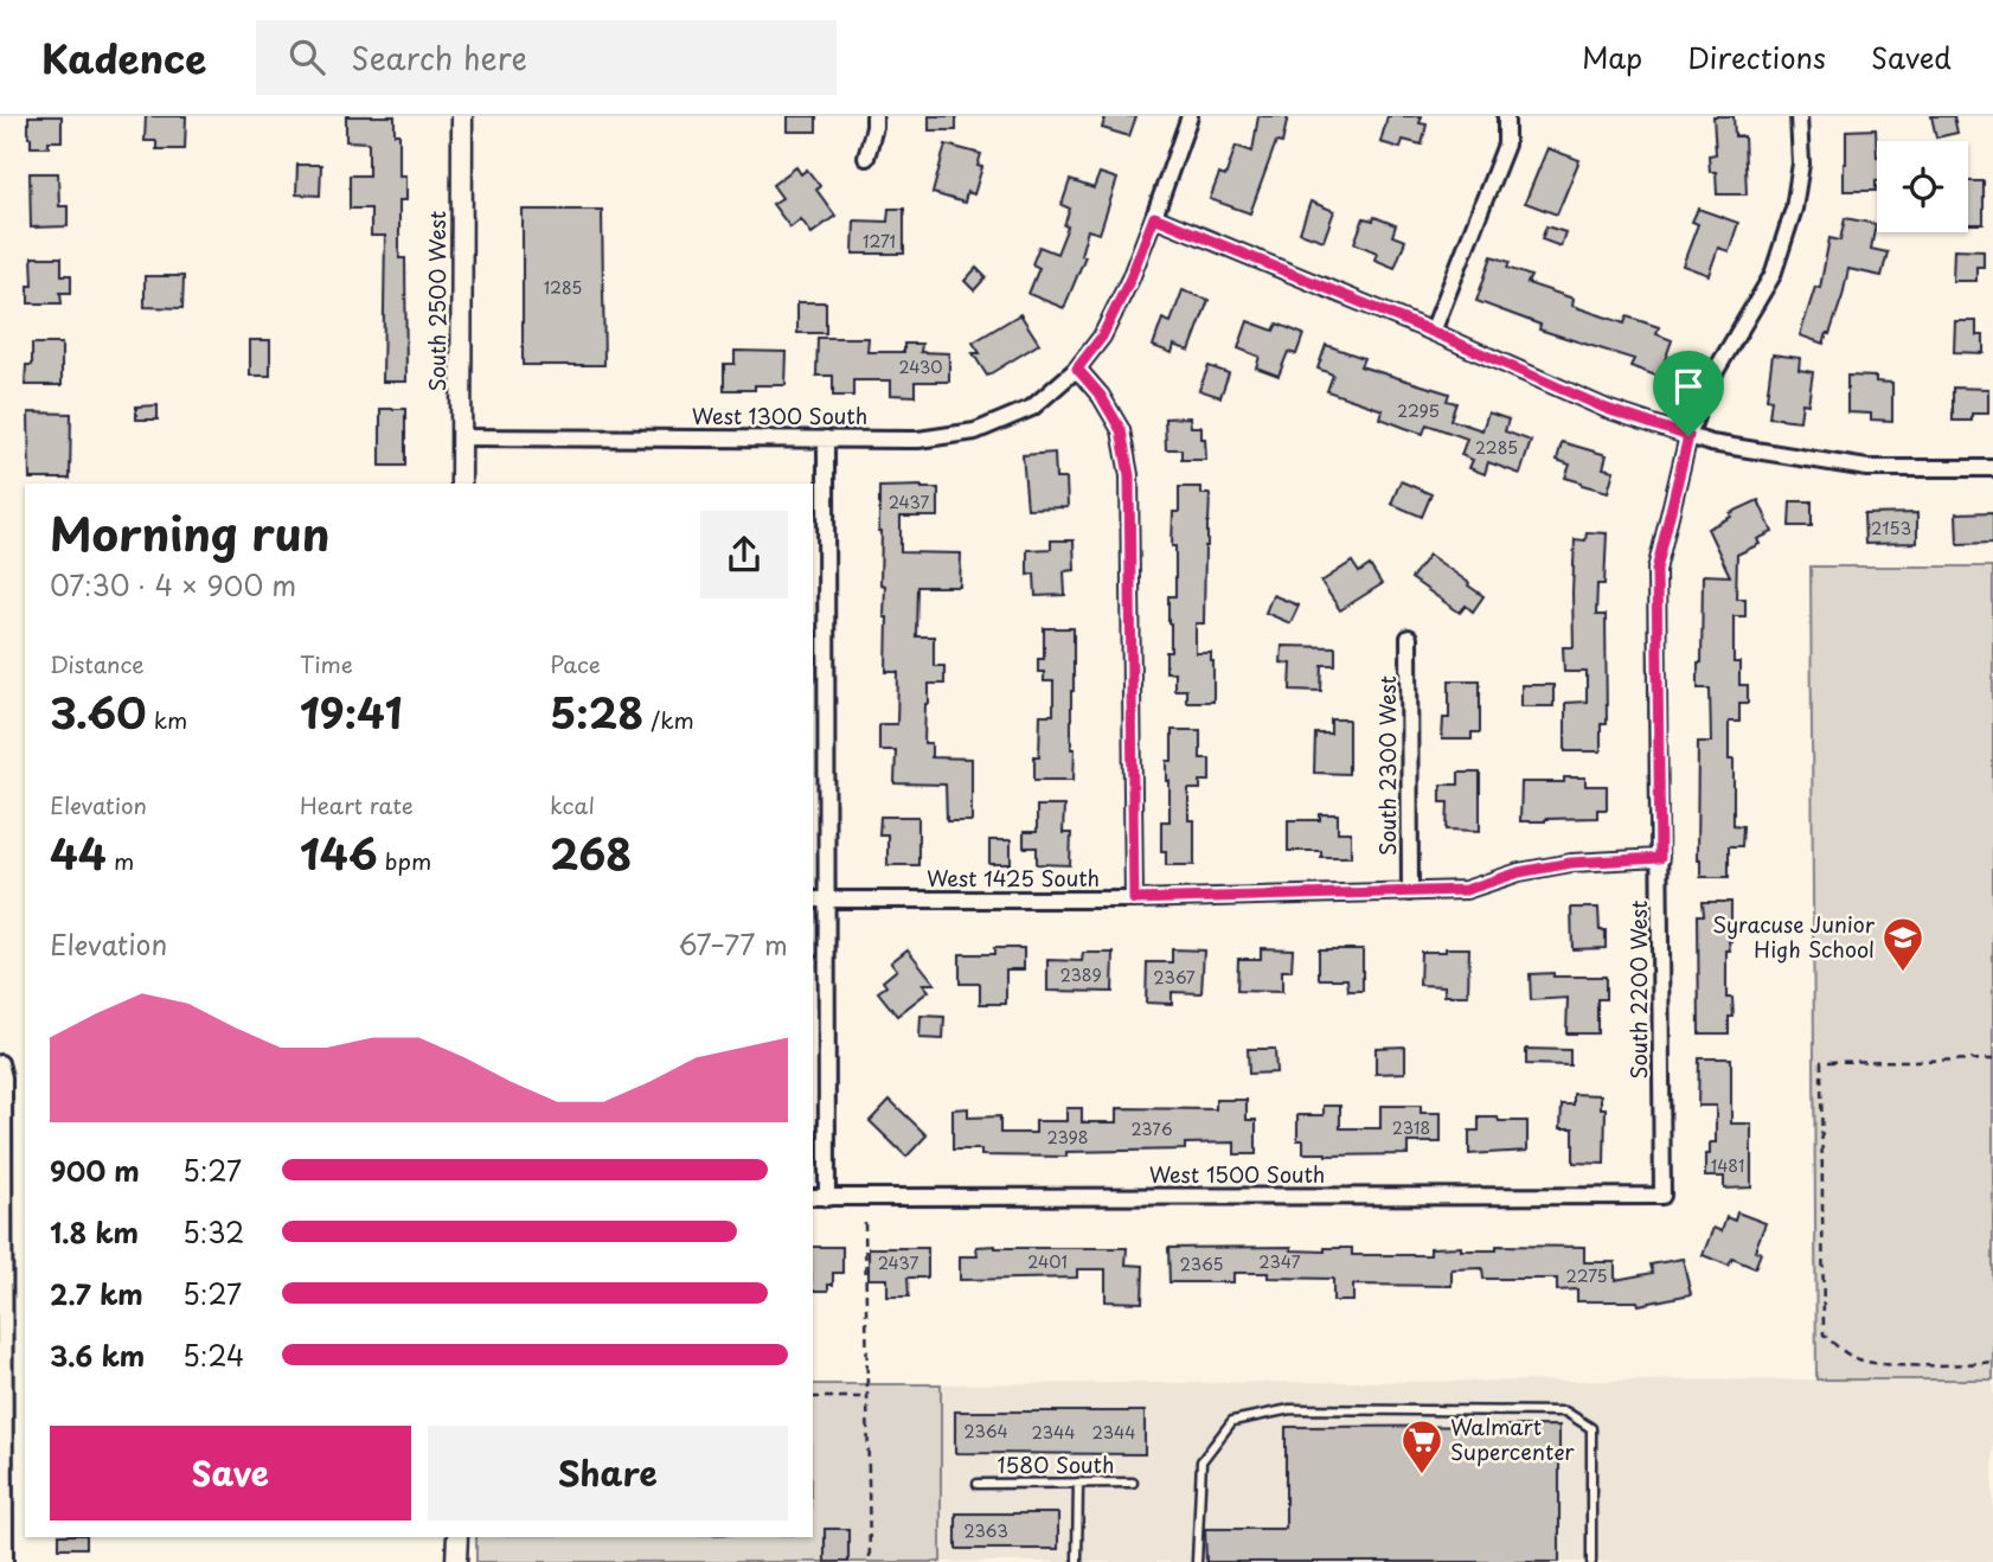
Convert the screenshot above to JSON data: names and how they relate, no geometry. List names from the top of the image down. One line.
{"streets":{"street":["South 2500 West","West 1300 South","South 2300 West","West 1425 South","South 2200 West","West 1500 South"],"lane":["1580 South"]},"crossings":[["South 2500 West","West 1300 South"],["South 2300 West","West 1425 South"],["West 1425 South","South 2200 West"],["South 2200 West","West 1500 South"]],"places":{"school or university":["Syracuse Junior High School"],"supermarket":["Walmart Supercenter"]},"house_numbers":["1271","1285","2430","2295","2285","2437","2153","2389","2367","2318","2376","2398","1481","2401","2347","2437","2365","2275","2364","2344","2344","2363"],"page":{"header":"Kadence","search":"Search here","nav":["Map","Directions","Saved"],"heading":["Morning run","07:30 · 4 × 900 m"],"stats":[["Distance","3.60 km"],["Time","19:41"],["Pace","5:28 /km"],["Elevation","44 m"],["Heart rate","146 bpm"],["kcal","268"]],"chart":["Elevation","67–77 m"],"list":[{"name":"900 m","note":"5:27"},{"name":"1.8 km","note":"5:32"},{"name":"2.7 km","note":"5:27"},{"name":"3.6 km","note":"5:24"}],"buttons":["Save","Share"]}}
